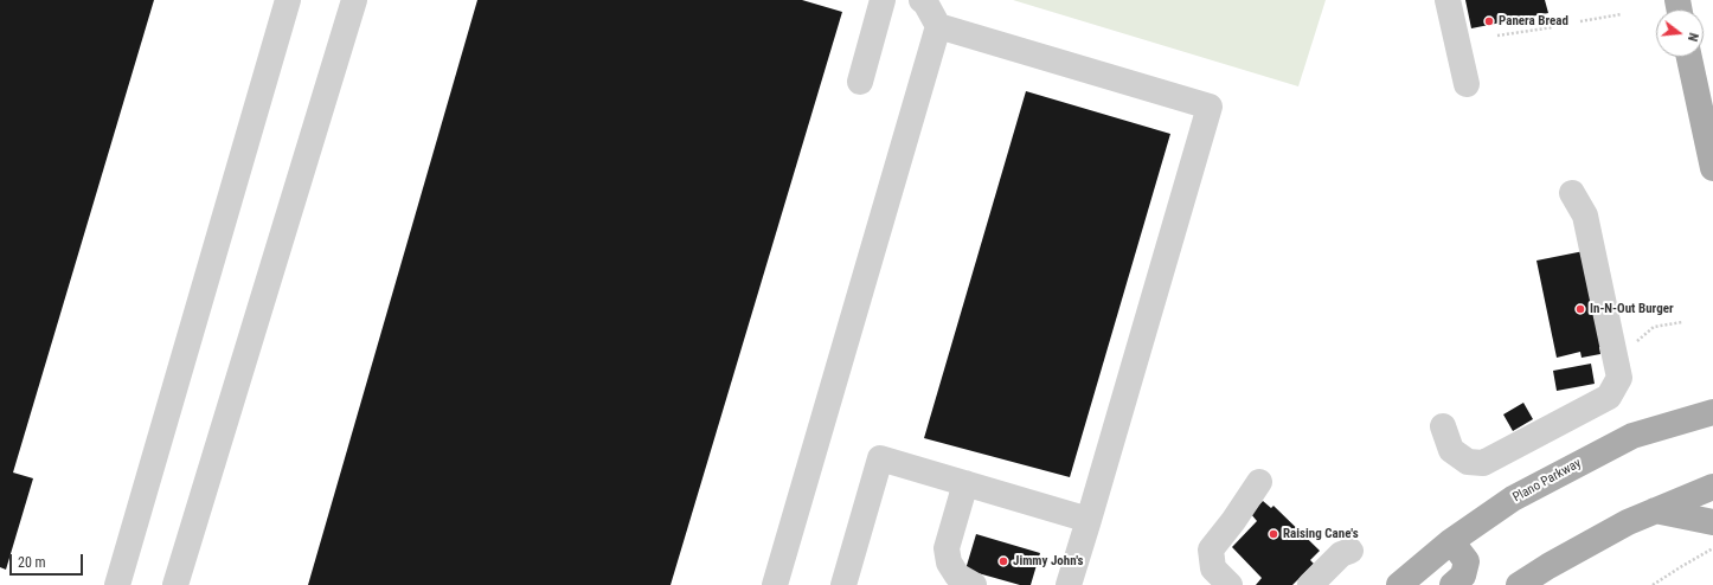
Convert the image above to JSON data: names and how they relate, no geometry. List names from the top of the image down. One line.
{"streets":{"main road":["Plano Parkway"]},"places":["Panera Bread","In-N-Out Burger","Raising Cane's","Jimmy John's"],"scale_bar":"20 m","north":"right"}
